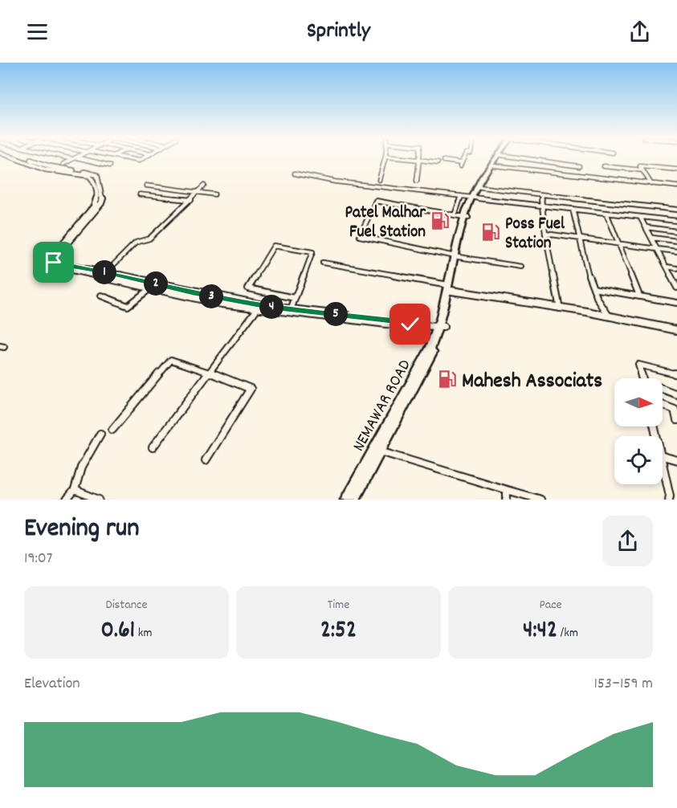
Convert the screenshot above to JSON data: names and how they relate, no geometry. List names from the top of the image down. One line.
{"streets":{"highway":["NEMAWAR ROAD"]},"places":{"fuel station":["Patel Malhar Fuel Station","Poss Fuel Station","Mahesh Associats"]},"north":"right","page":{"header":"Sprintly","pins":["1","2","3","4","5"],"heading":["Evening run","19:07"],"stats":[["Distance","0.61 km"],["Time","2:52"],["Pace","4:42 /km"]],"chart":["Elevation","153–159 m"]}}
